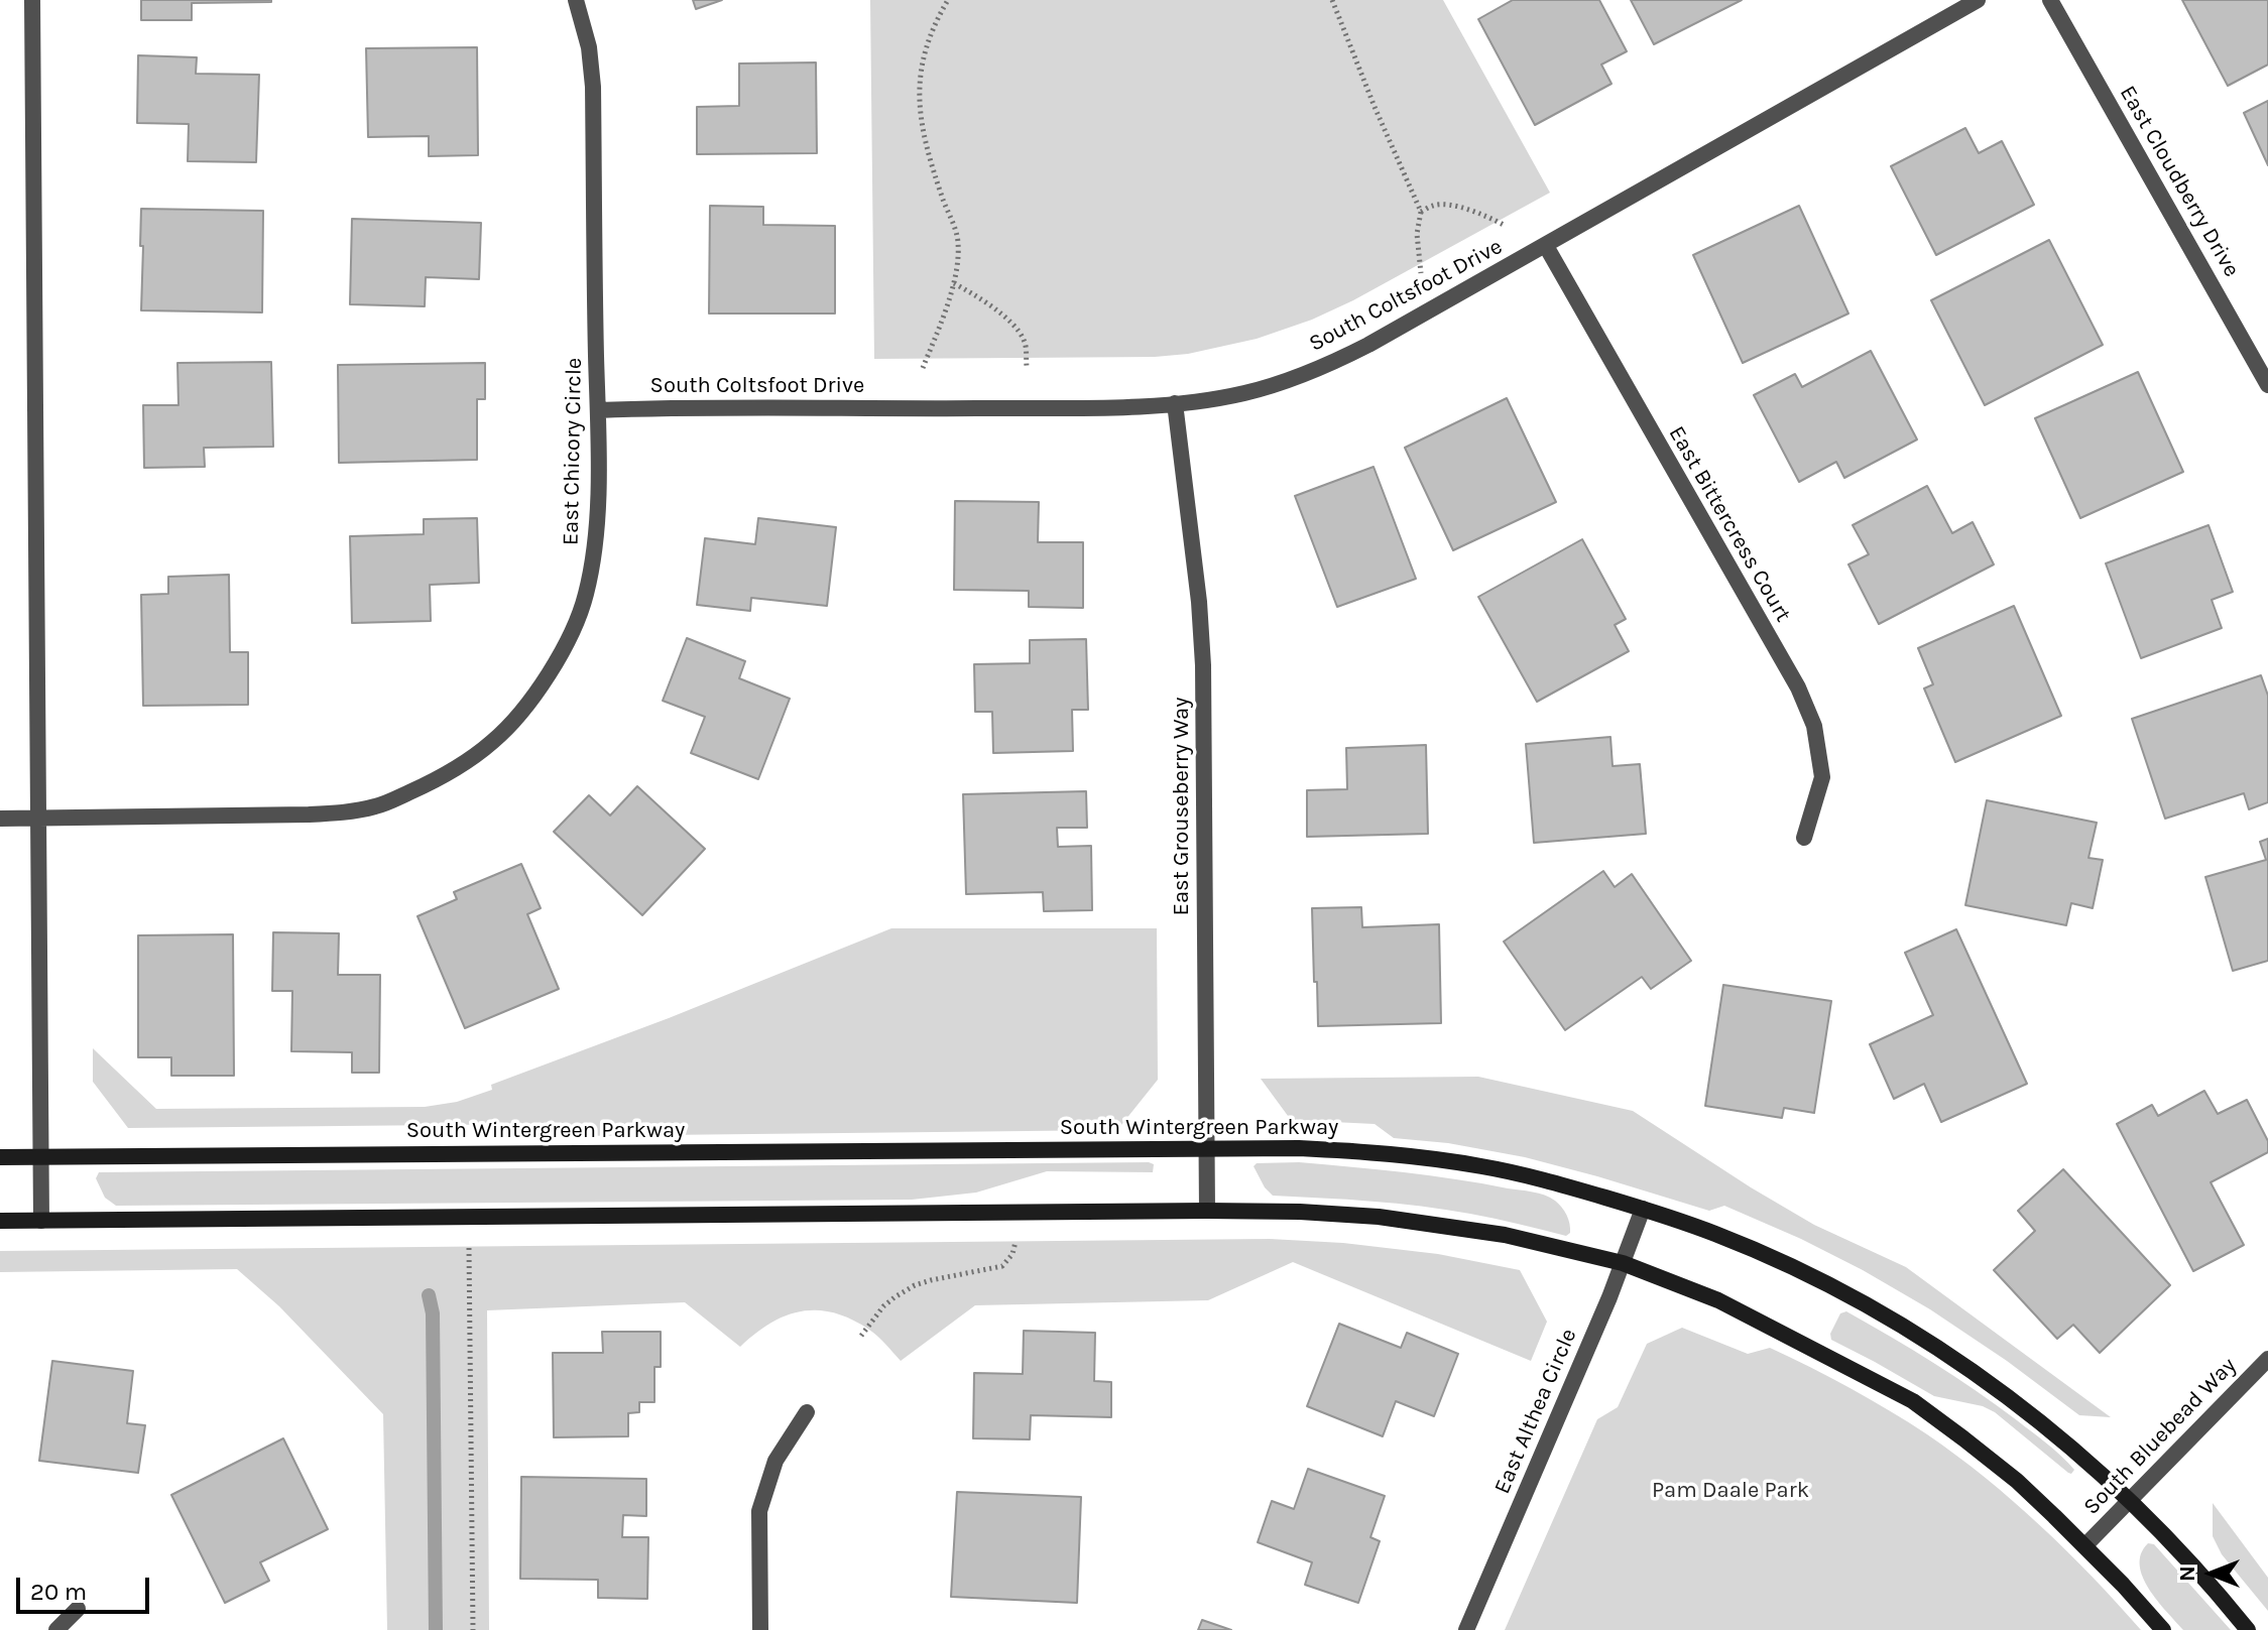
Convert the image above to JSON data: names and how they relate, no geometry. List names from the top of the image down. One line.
{"streets":{"street":["East Cloudberry Drive","South Coltsfoot Drive","East Chicory Circle","East Bittercress Court","East Grouseberry Way","South Wintergreen Parkway","East Althea Circle","South Bluebead Way"]},"crossings":[["South Coltsfoot Drive","East Chicory Circle"],["South Coltsfoot Drive","East Bittercress Court"],["South Coltsfoot Drive","East Grouseberry Way"],["East Grouseberry Way","South Wintergreen Parkway"],["South Wintergreen Parkway","East Althea Circle"],["South Wintergreen Parkway","South Bluebead Way"]],"parks":["Pam Daale Park"],"scale_bar":"20 m","north":"left"}
